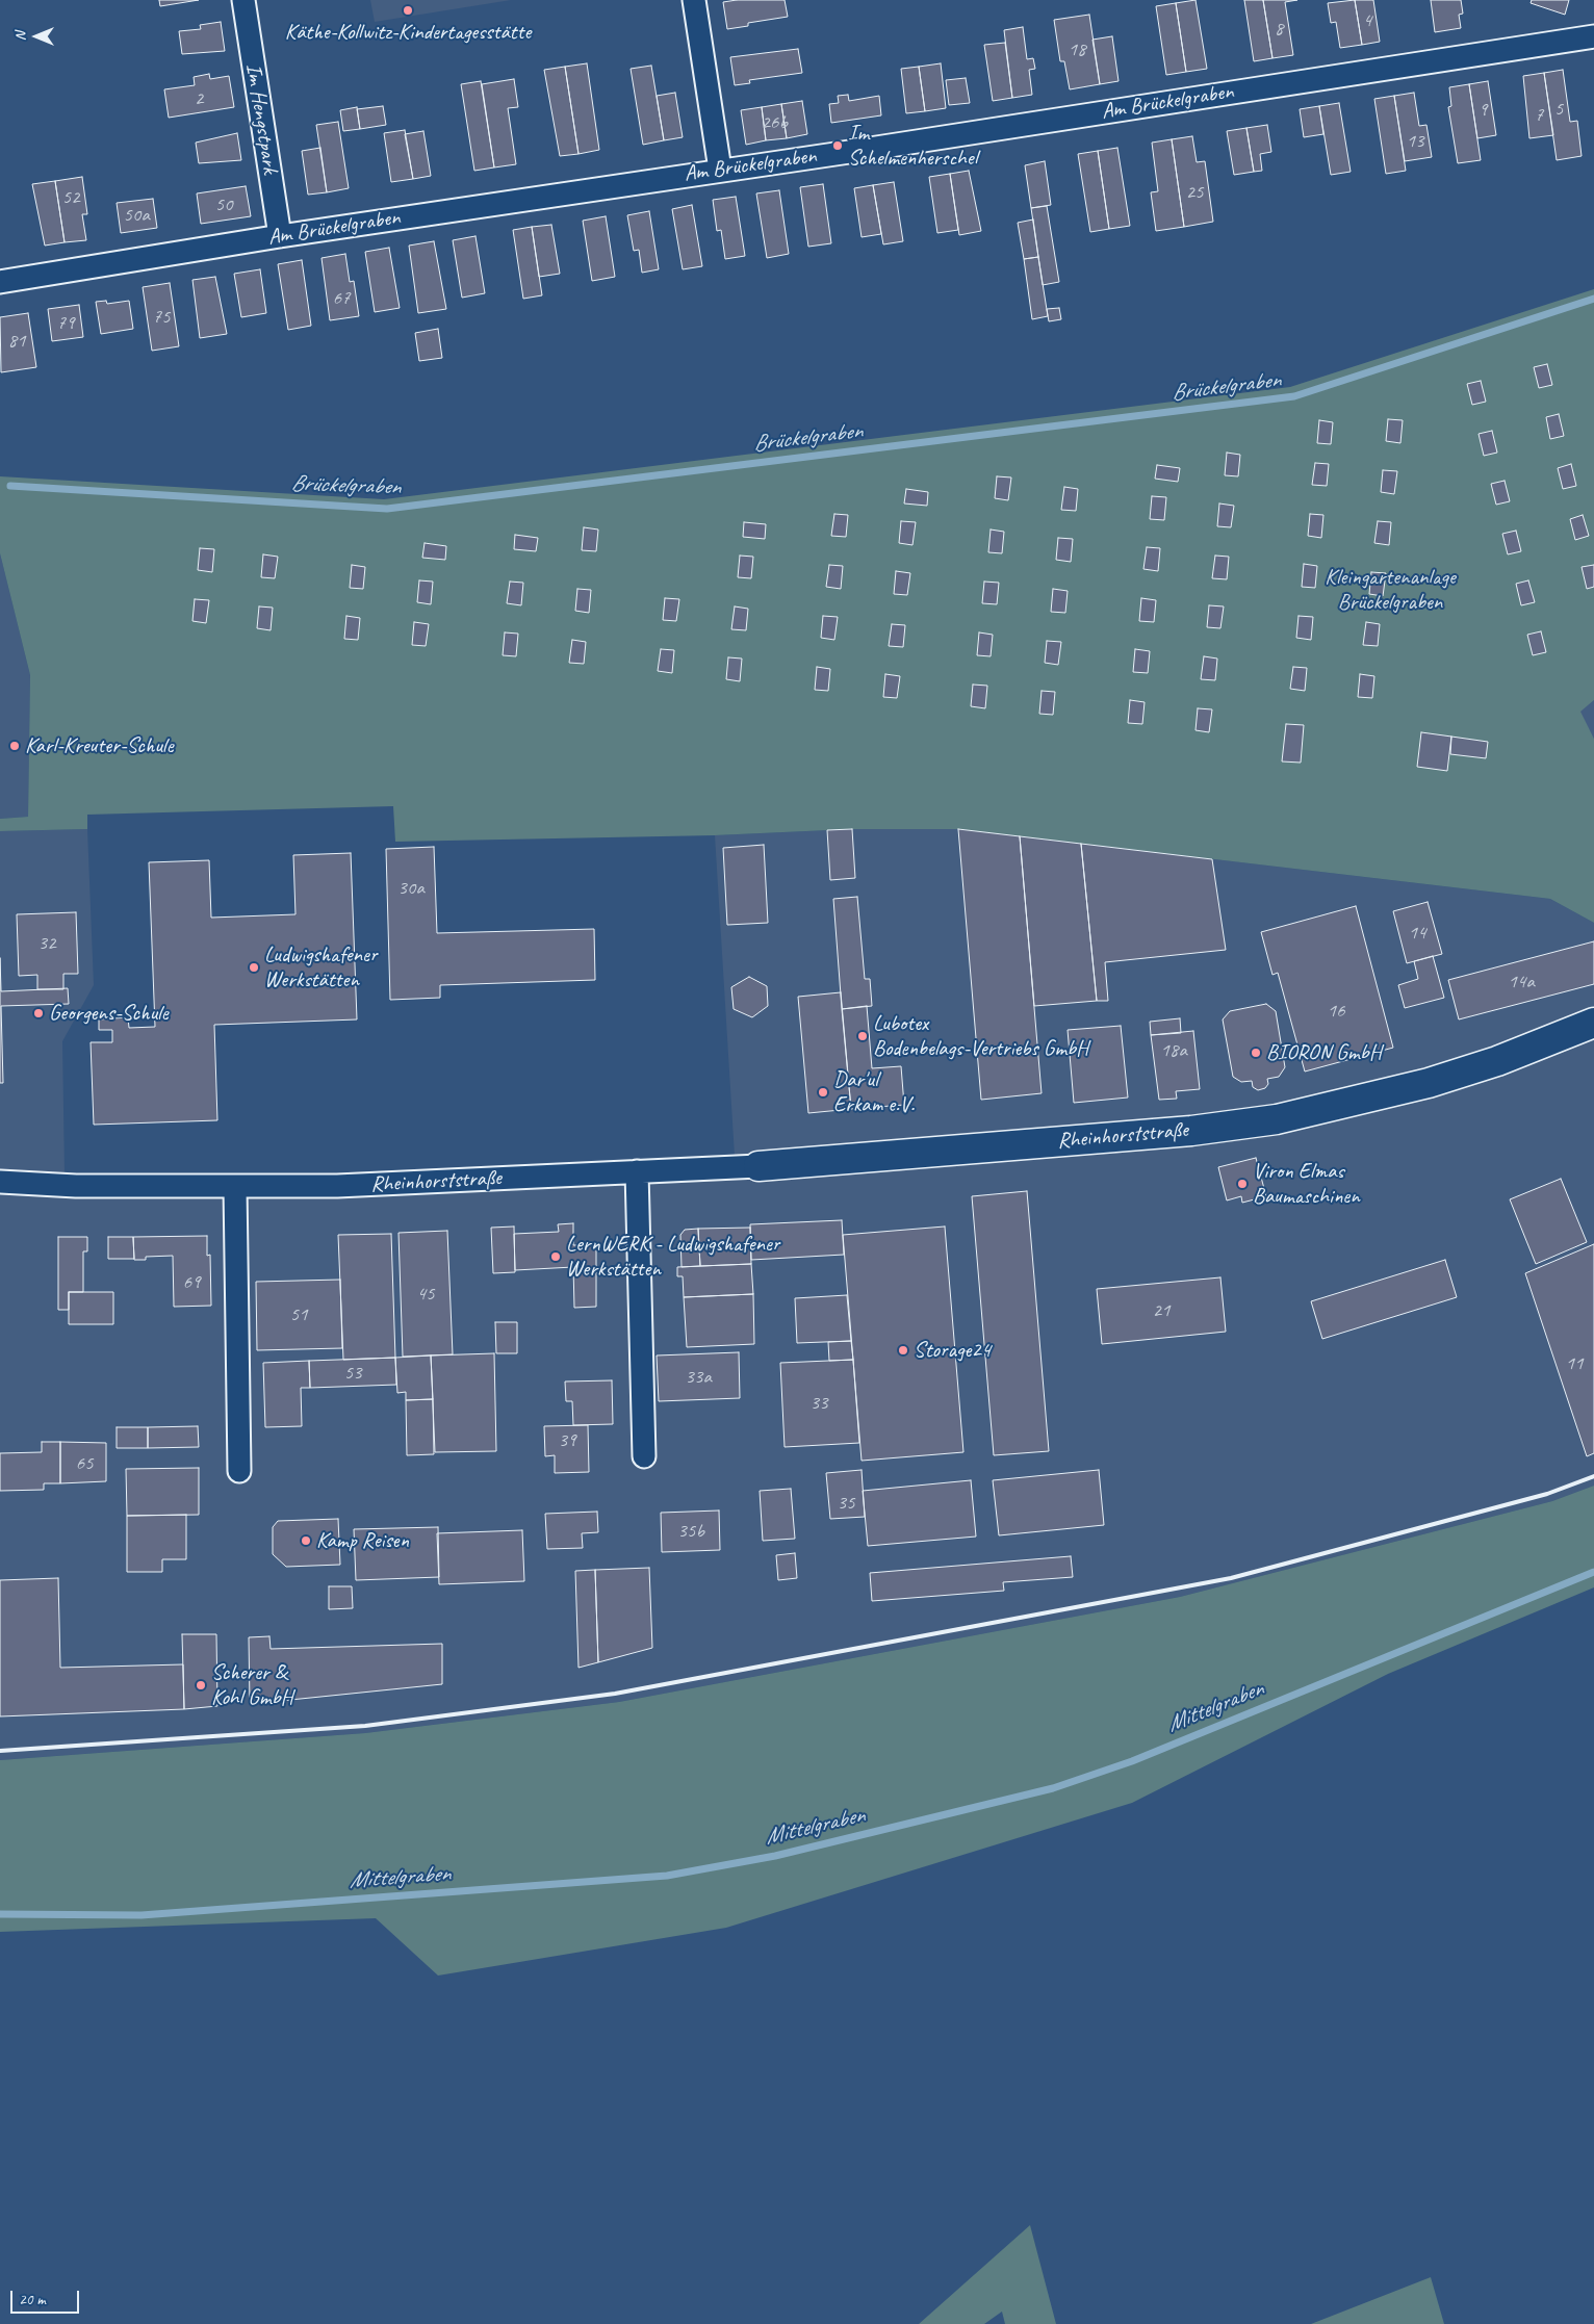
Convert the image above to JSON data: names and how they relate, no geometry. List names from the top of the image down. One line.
{"streets":{"street":["Am Brückelgraben","Im Hengstpark","Rheinhorststraße"]},"crossings":[["Am Brückelgraben","Im Hengstpark"]],"water":["Brückelgraben","Mittelgraben"],"parks":["Kleingartenanlage Brückelgraben"],"places":["Käthe-Kollwitz-Kindertagesstätte","Im Schelmenherschel","Karl-Kreuter-Schule","Ludwigshafener Werkstätten","Georgens-Schule","Lubotex Bodenbelags-Vertriebs GmbH","BIORON GmbH","Dar'ul Erkam e.V.","Viron Elmas Baumaschinen","LernWERK - Ludwigshafener Werkstätten","Storage24","Kamp Reisen","Scherer & Kohl GmbH"],"house_numbers":["4","8","18","2","5","9","7","26b","13","25","52","50","50a","67","75","79","81","30a","14","32","14a","16","18a","69","45","21","51","11","53","33a","33","39","65","35","35b"],"scale_bar":"20 m","north":"left"}
